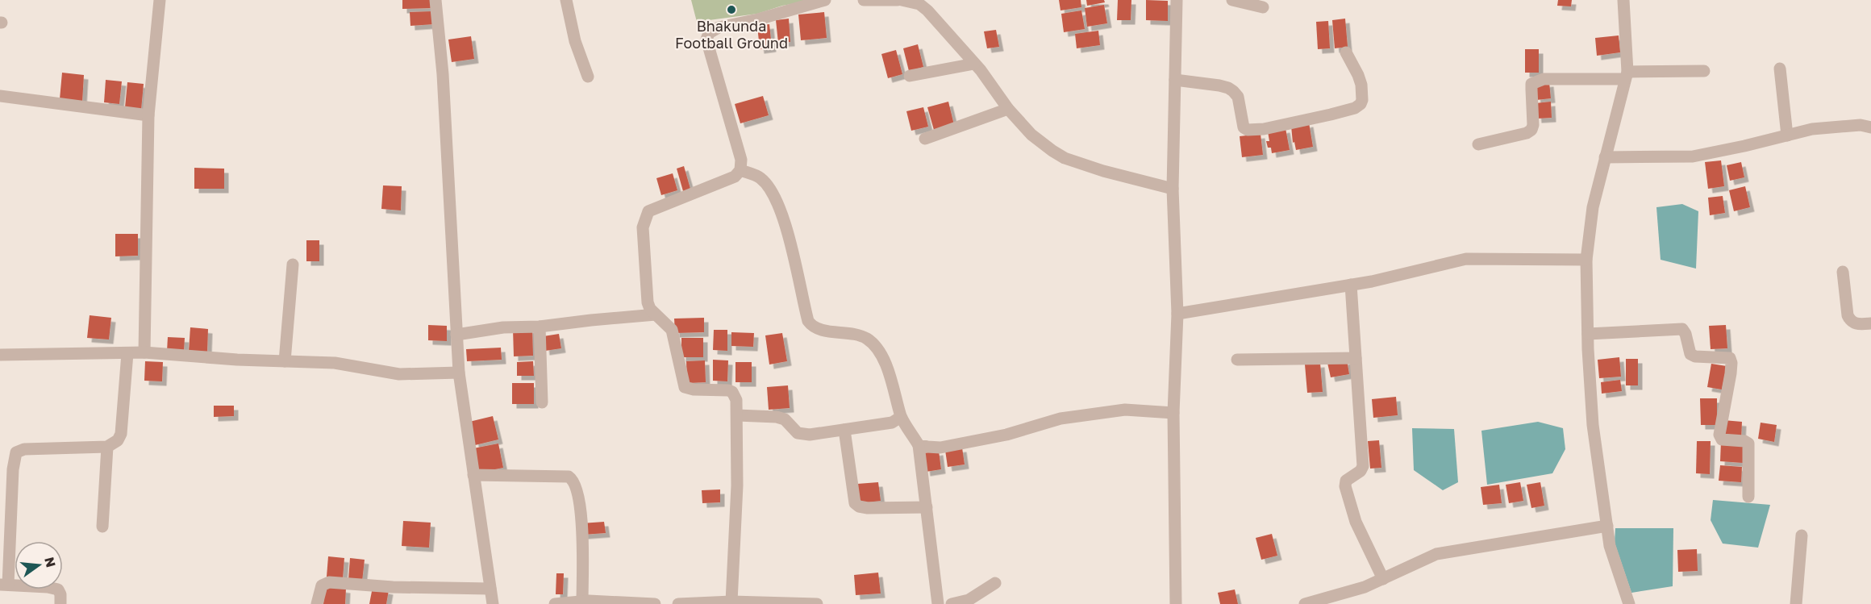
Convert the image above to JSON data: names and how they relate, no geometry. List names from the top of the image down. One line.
{"places":["Bhakunda Football Ground"],"north":"right"}
